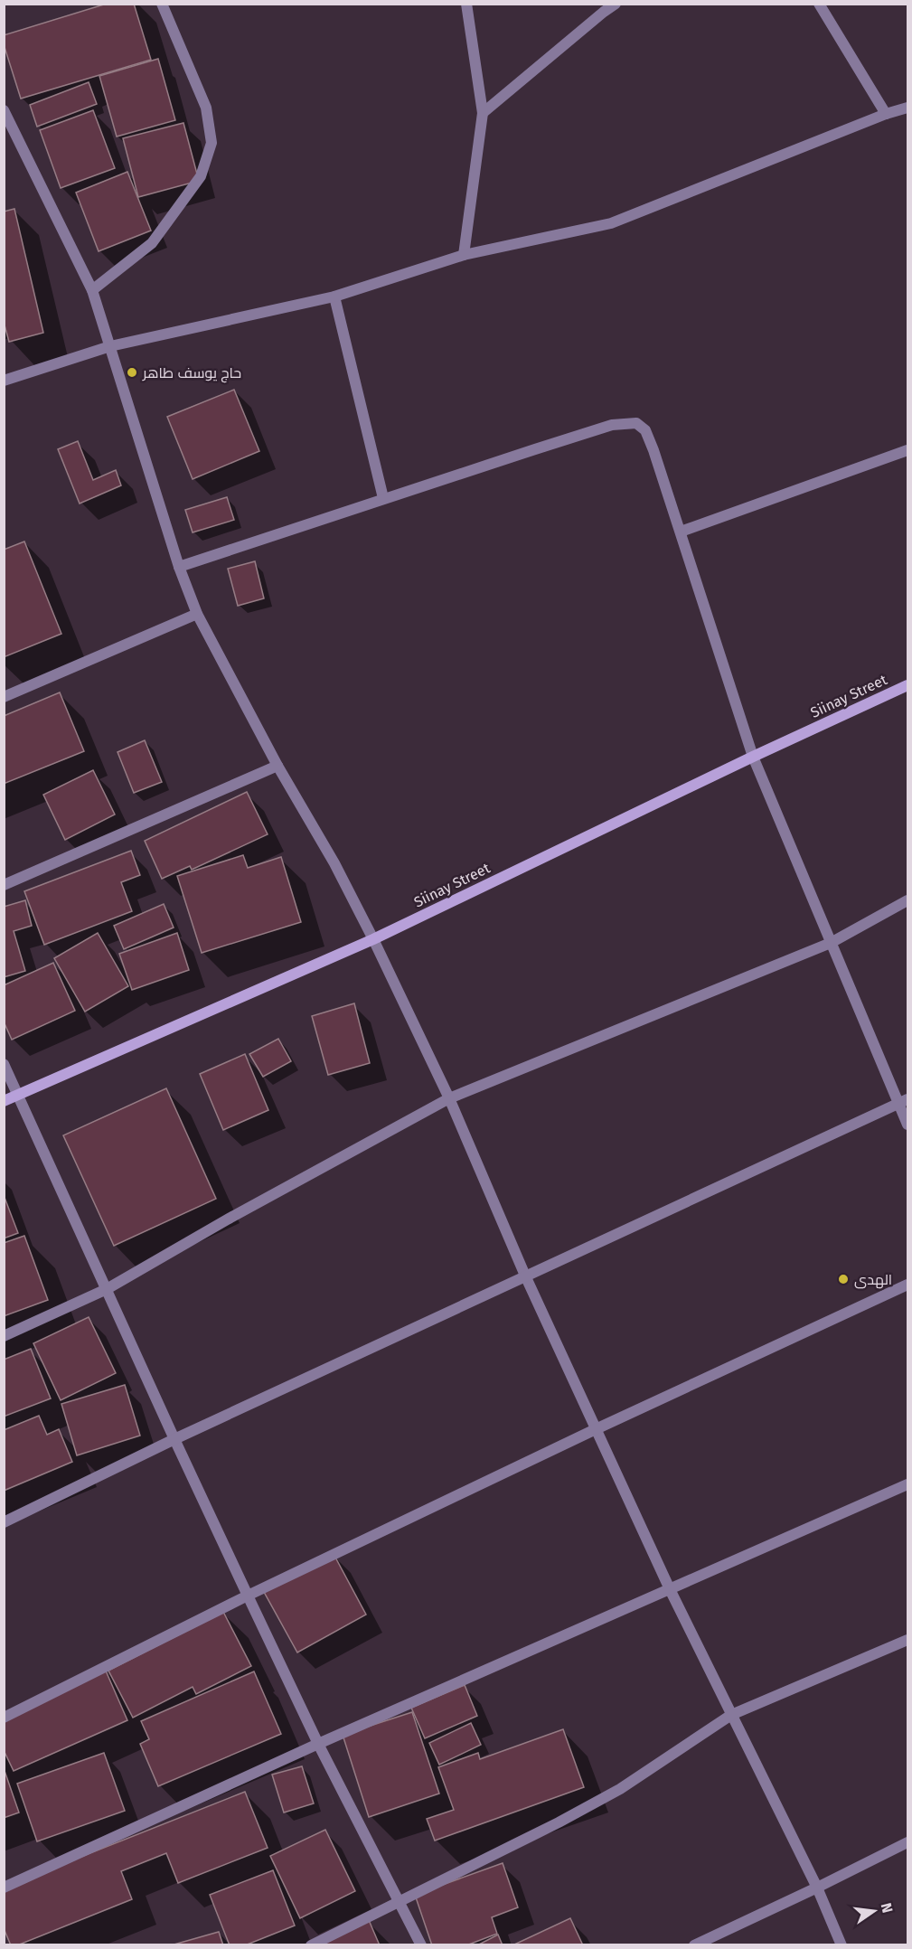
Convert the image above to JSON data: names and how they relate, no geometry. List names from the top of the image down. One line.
{"streets":{"street":["Siinay Street"]},"places":["حاج يوسف طاهر","الهدى"],"north":"right"}
